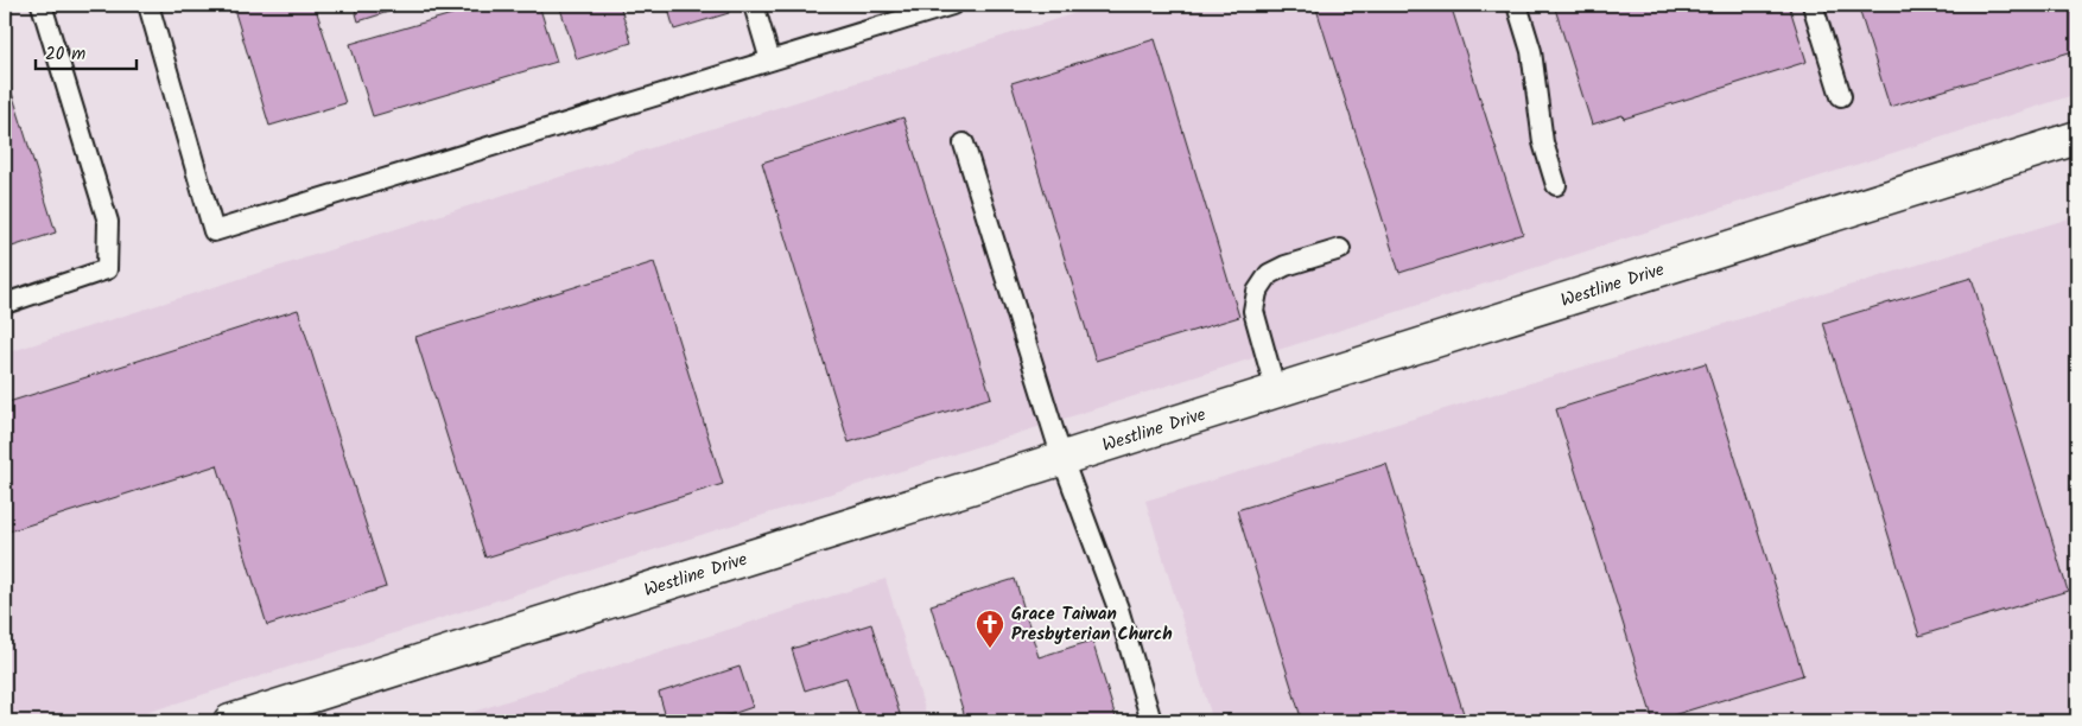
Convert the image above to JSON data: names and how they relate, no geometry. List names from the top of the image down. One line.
{"streets":{"street":["Westline Drive"]},"places":{"church":["Grace Taiwan Presbyterian Church"]},"scale_bar":"20 m"}
